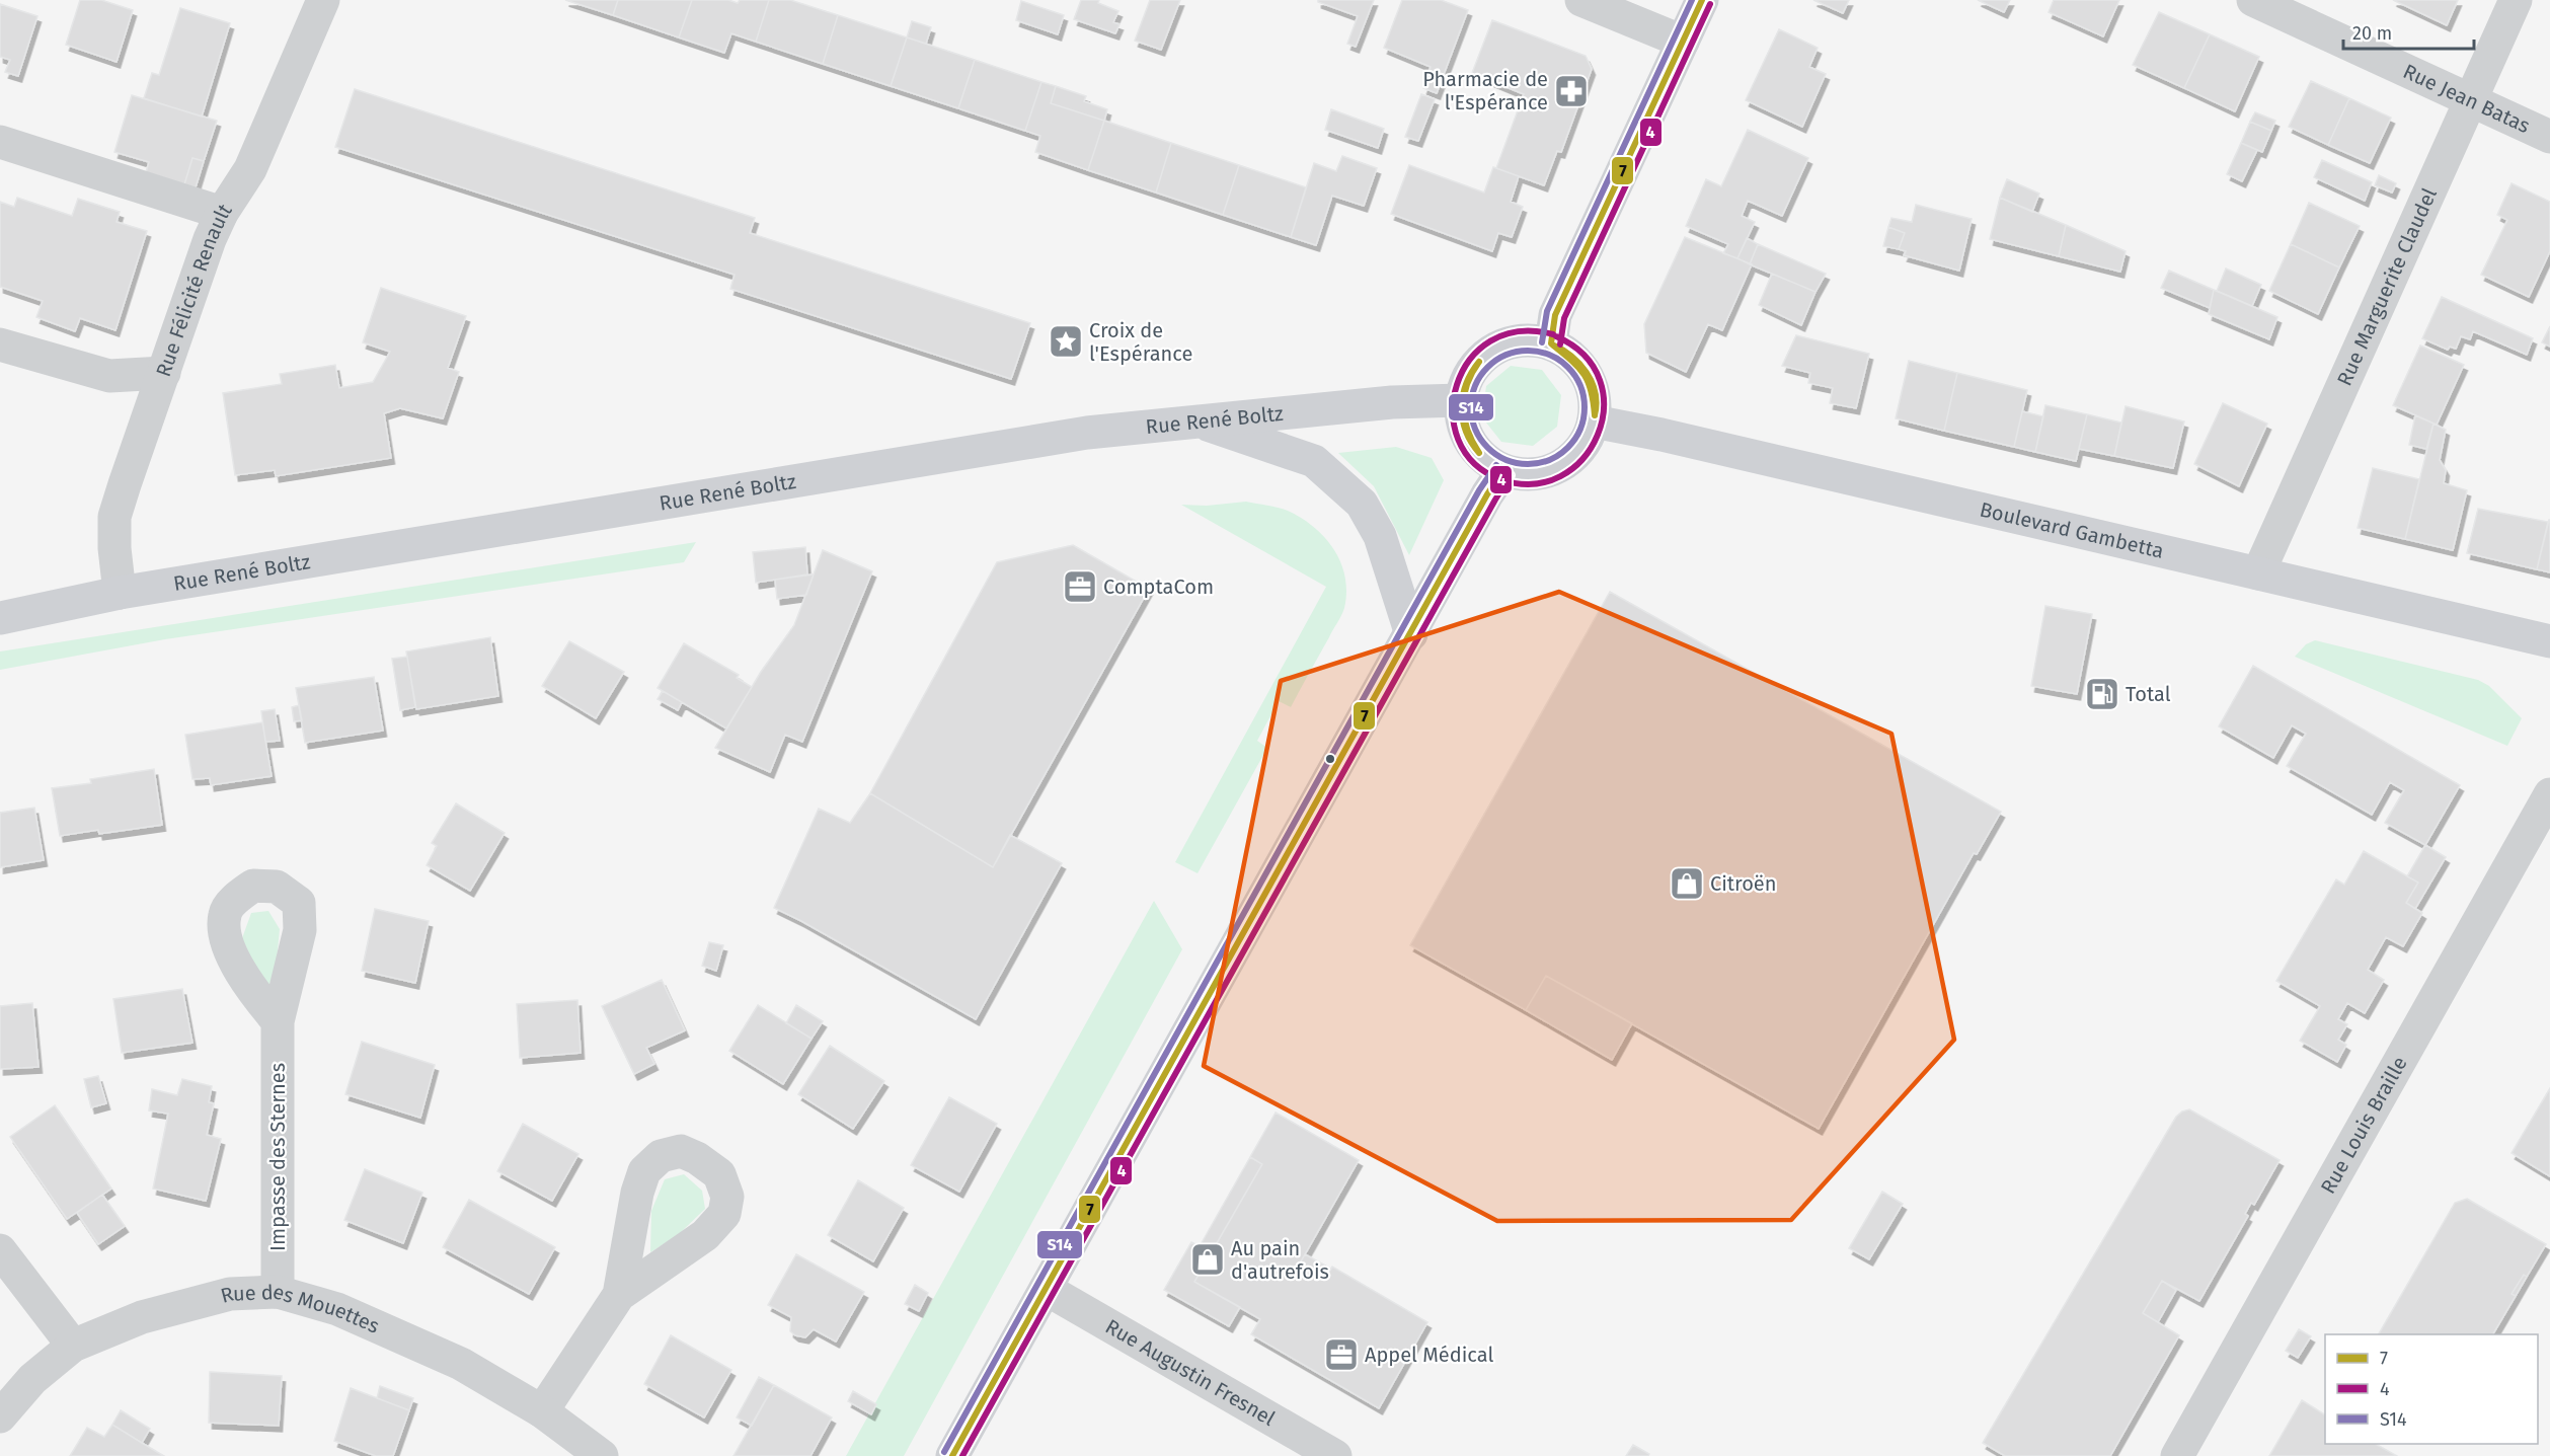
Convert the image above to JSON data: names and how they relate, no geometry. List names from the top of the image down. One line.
{"streets":{"main road":["Rue René Boltz","Boulevard Gambetta"],"street":["Rue Jean Batas","Rue Marguerite Claudel","Rue Félicité Renault","Rue Louis Braille","Impasse des Sternes","Rue des Mouettes","Rue Augustin Fresnel"]},"crossings":[["Rue Jean Batas","Rue Marguerite Claudel"],["Rue Marguerite Claudel","Boulevard Gambetta"],["Rue Félicité Renault","Rue René Boltz"],["Rue René Boltz","Boulevard Gambetta"],["Impasse des Sternes","Rue des Mouettes"]],"places":{"pharmacy":["Pharmacie de l'Espérance"],"place":["Croix de l'Espérance"],"office":["ComptaCom","Appel Médical"],"fuel station":["Total"],"shop":["Citroën","Au pain d'autrefois"]},"lines":["transit line 7","transit line S14","transit line 4"],"legend":["7","4","S14"],"scale_bar":"20 m"}
